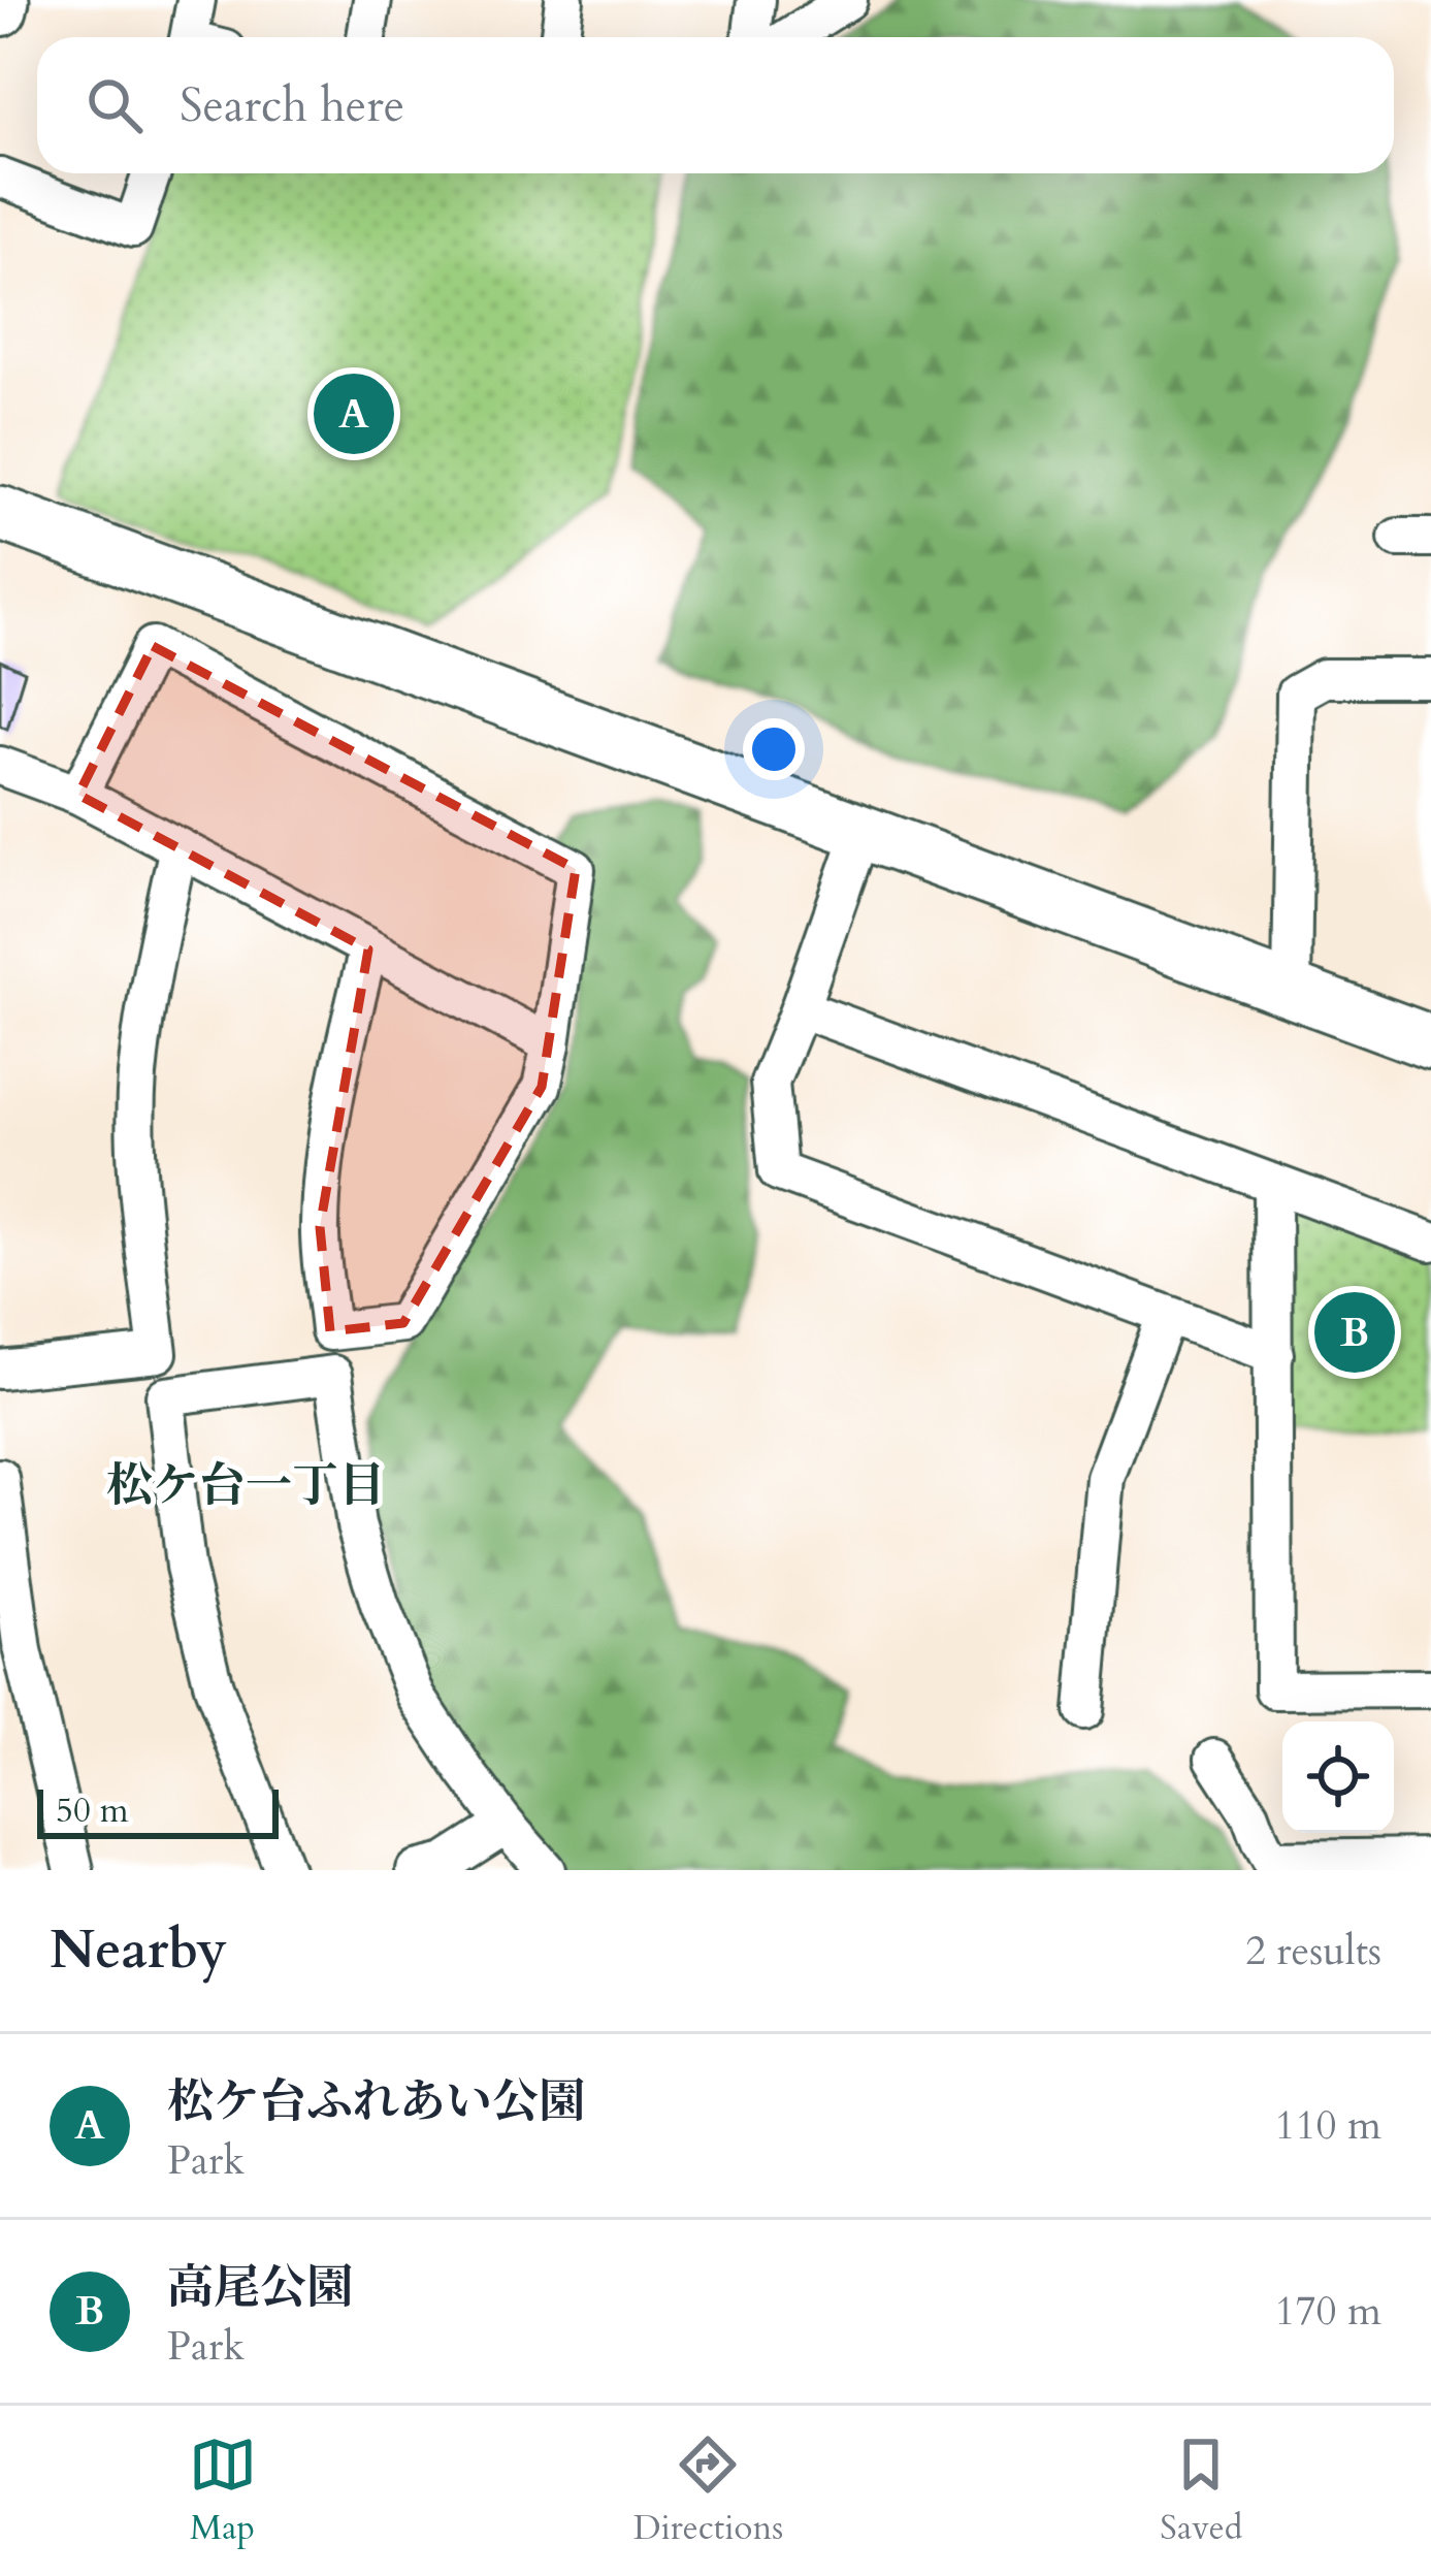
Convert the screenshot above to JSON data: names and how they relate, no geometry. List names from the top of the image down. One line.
{"districts":["松ケ台一丁目"],"scale_bar":"50 m","page":{"search":"Search here","pins":["A","B"],"scale":"50 m","heading":["Nearby","2 results"],"list":[{"mark":"A","name":"松ケ台ふれあい公園","note":"Park","value":"110 m"},{"mark":"B","name":"高尾公園","note":"Park","value":"170 m"}],"nav":["Map","Directions","Saved"]}}
